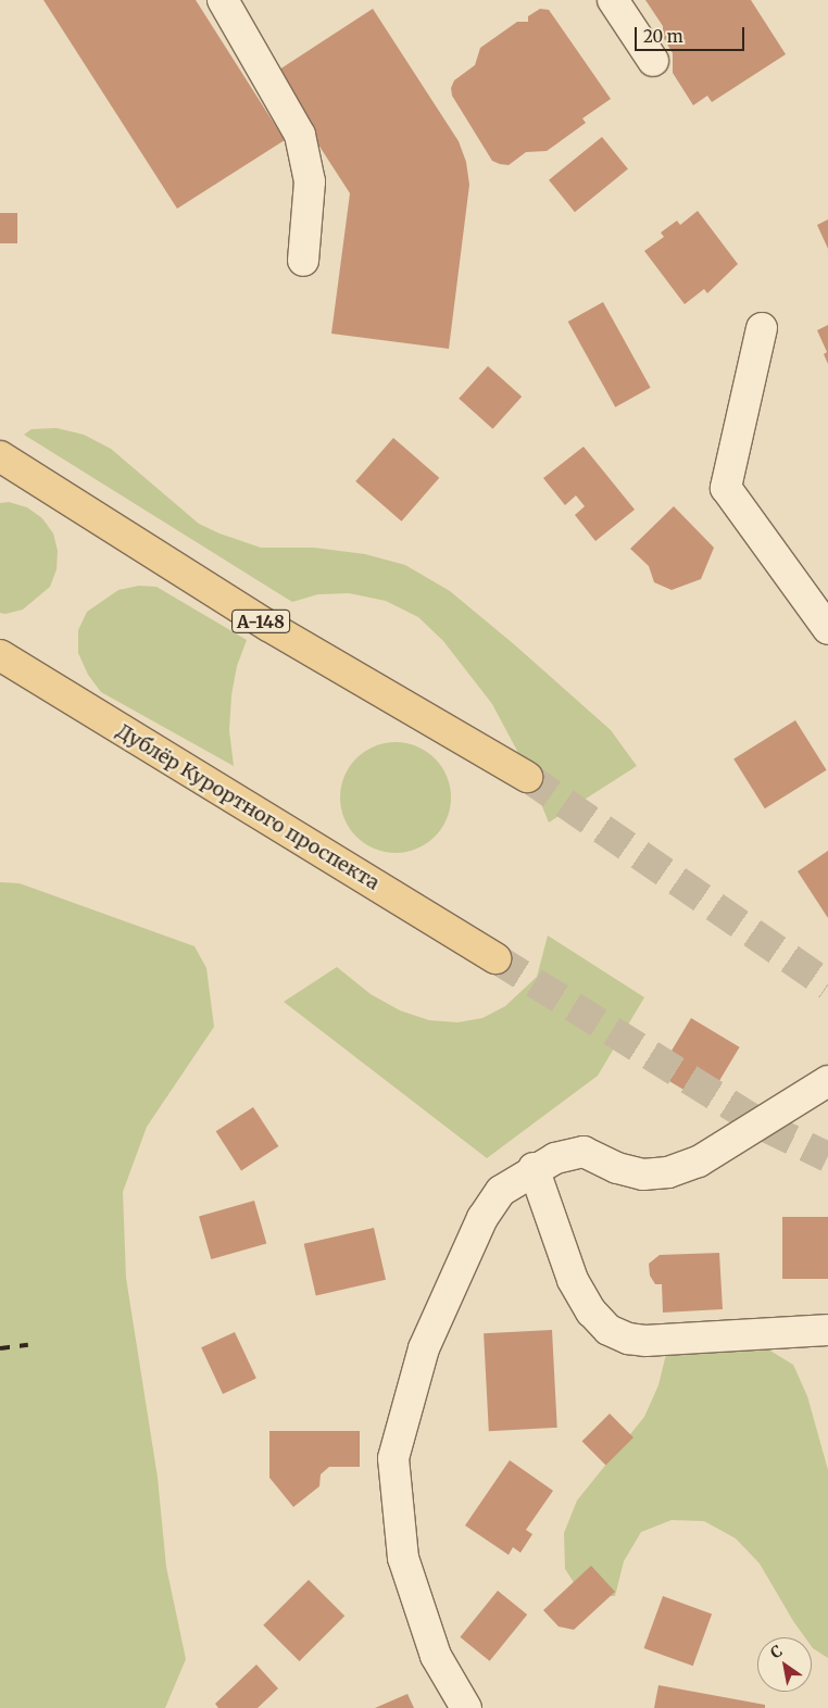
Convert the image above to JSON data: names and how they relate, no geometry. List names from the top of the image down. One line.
{"streets":{"main road":["А-148","Дублёр Курортного проспекта"]},"scale_bar":"20 m","north":"top left"}
